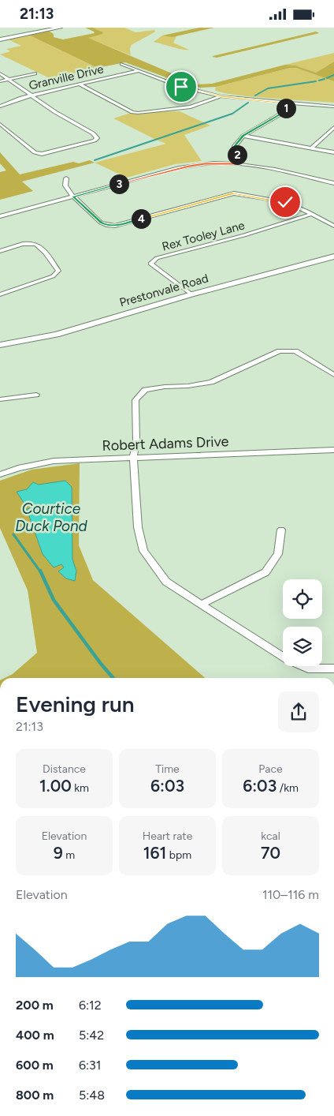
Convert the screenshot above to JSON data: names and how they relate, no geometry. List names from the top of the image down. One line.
{"streets":{"street":["Granville Drive","Rex Tooley Lane","Prestonvale Road","Robert Adams Drive"]},"crossings":[["Rex Tooley Lane","Prestonvale Road"]],"water":["Courtice Duck Pond"],"page":{"status":"21:13","pins":["1","2","3","4"],"heading":["Evening run","21:13"],"stats":[["Distance","1.00 km"],["Time","6:03"],["Pace","6:03 /km"],["Elevation","9 m"],["Heart rate","161 bpm"],["kcal","70"]],"chart":["Elevation","110–116 m"],"list":[{"name":"200 m","note":"6:12"},{"name":"400 m","note":"5:42"},{"name":"600 m","note":"6:31"},{"name":"800 m","note":"5:48"}]}}
